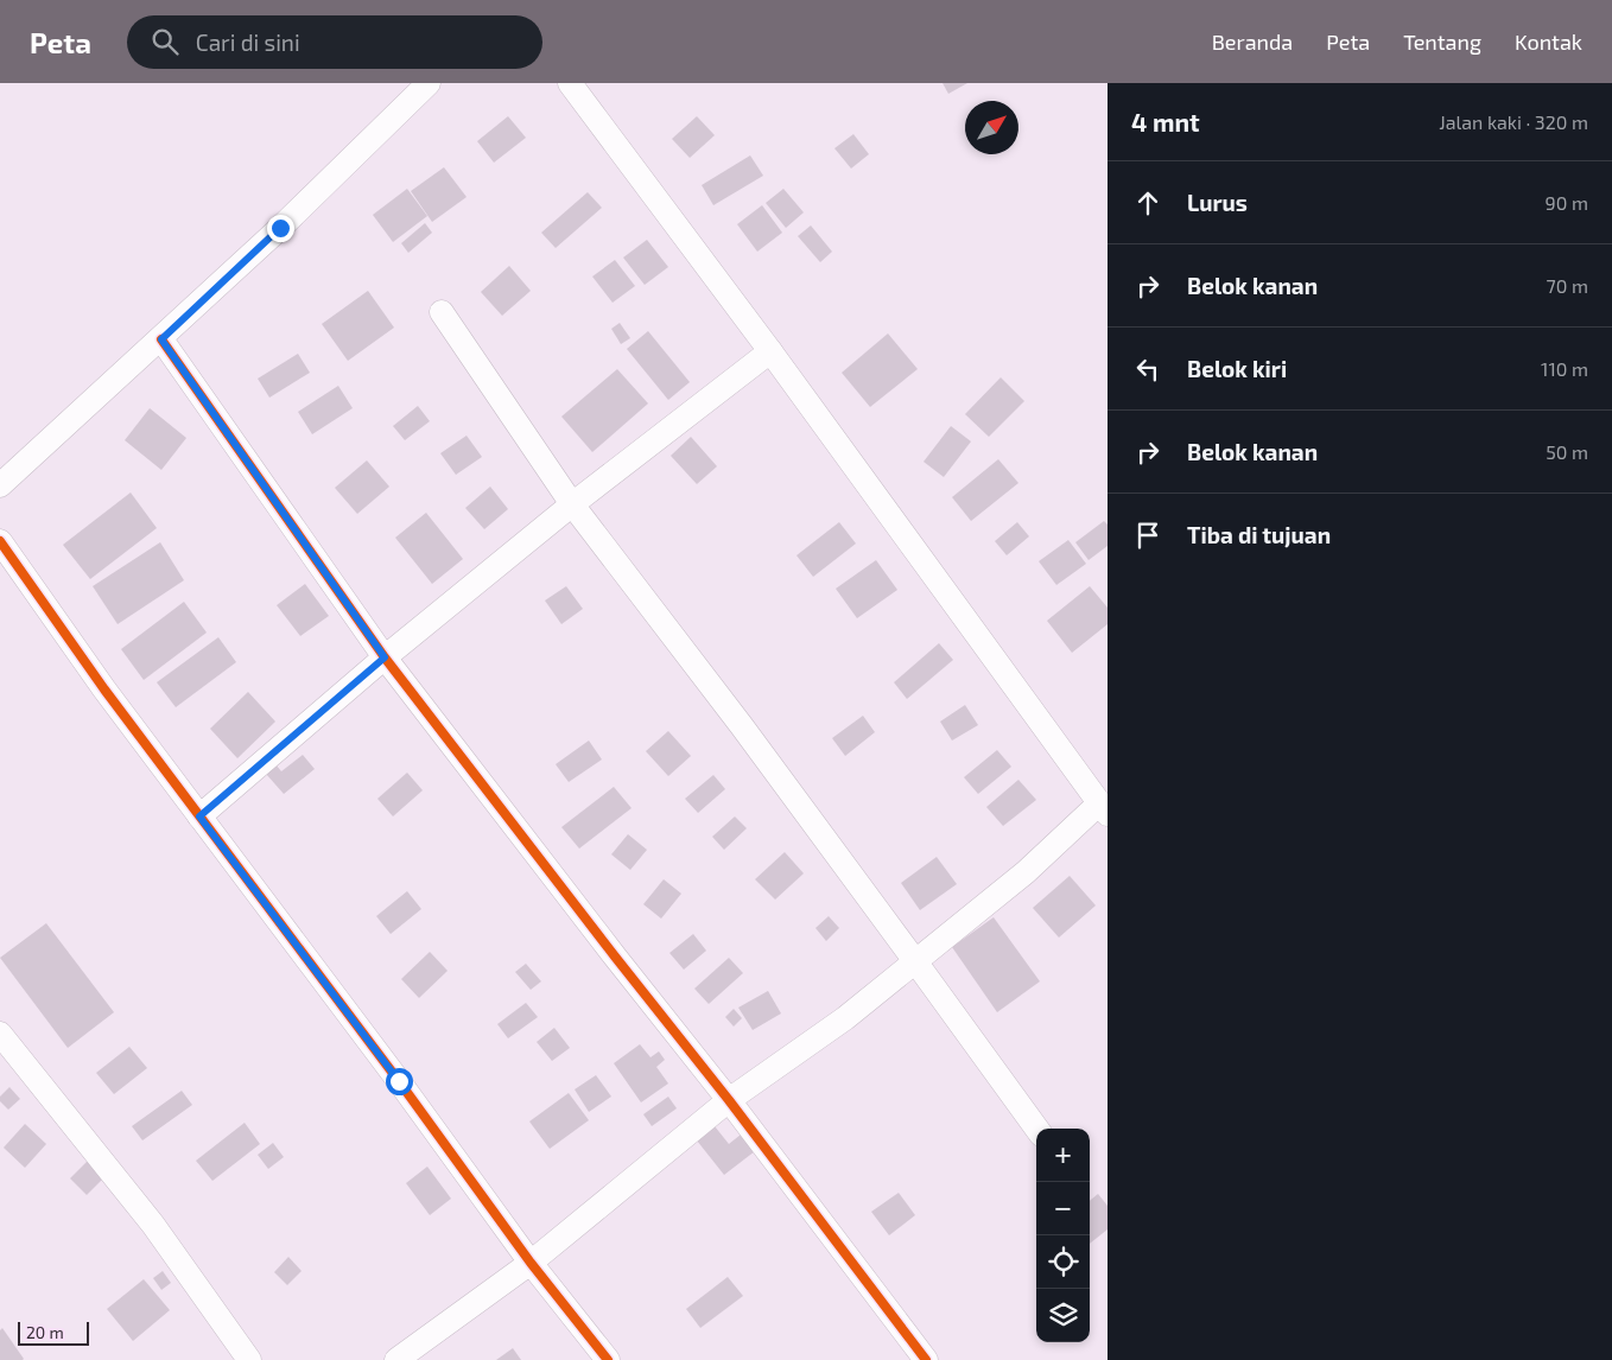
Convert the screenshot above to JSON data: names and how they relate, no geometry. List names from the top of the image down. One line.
{"scale_bar":"20 m","north":"top right","page":{"header":"Peta","search":"Cari di sini","nav":["Beranda","Peta","Tentang","Kontak"],"heading":["4 mnt","Jalan kaki · 320 m"],"list":[["Lurus","90 m"],["Belok kanan","70 m"],["Belok kiri","110 m"],["Belok kanan","50 m"],"Tiba di tujuan"],"map_buttons":["+","−"],"scale":"20 m"}}
